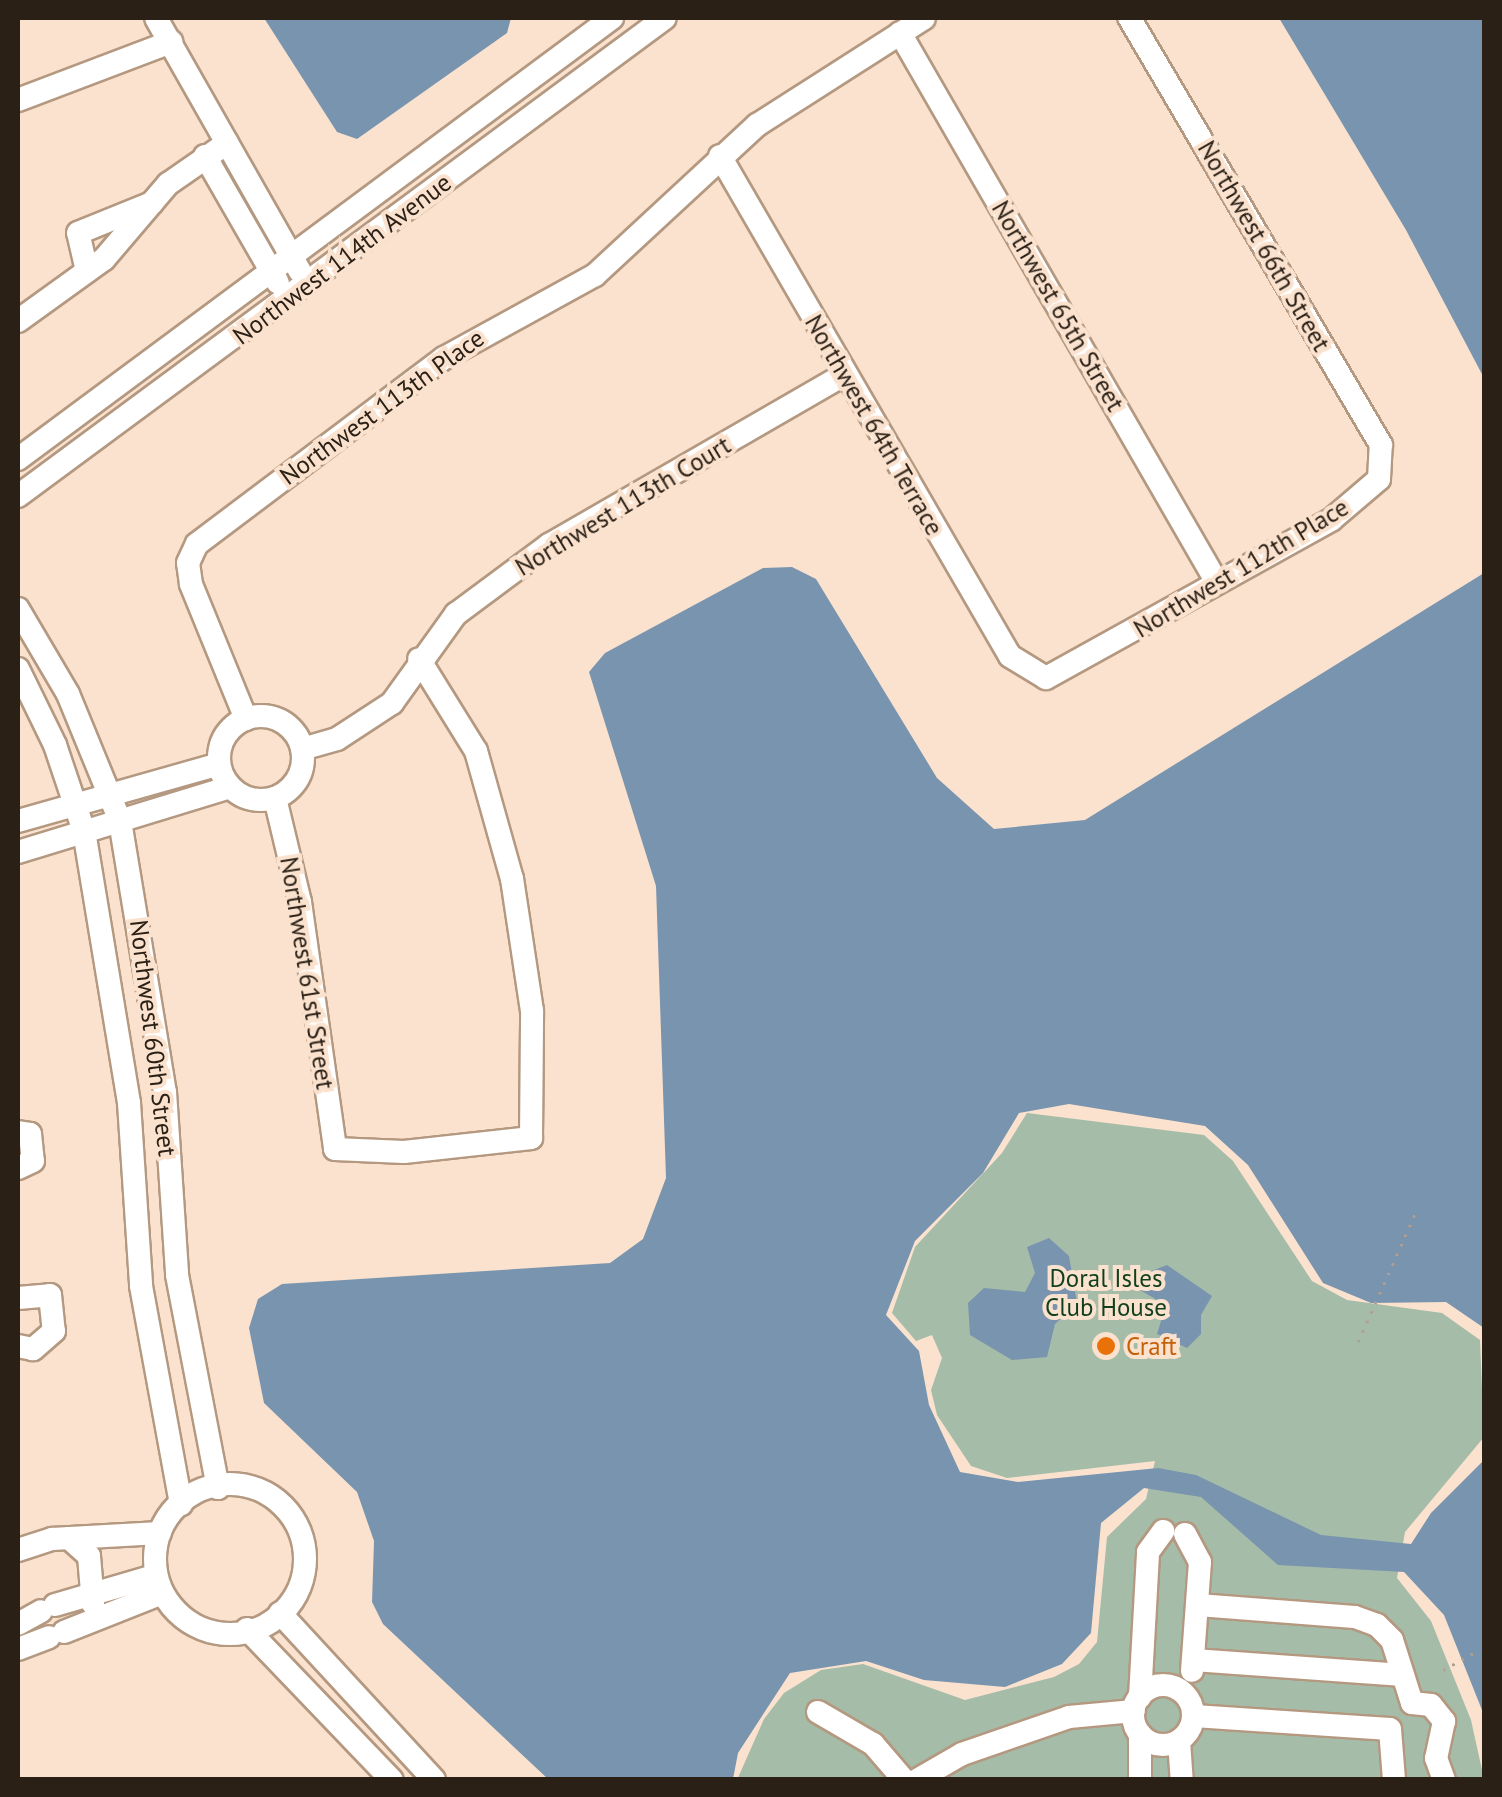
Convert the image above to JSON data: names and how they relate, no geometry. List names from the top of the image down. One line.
{"streets":{"street":["Northwest 66th Street","Northwest 114th Avenue","Northwest 65th Street","Northwest 113th Place","Northwest 64th Terrace","Northwest 113th Court","Northwest 112th Place","Northwest 61st Street","Northwest 60th Street"]},"crossings":[["Northwest 66th Street","Northwest 112th Place"],["Northwest 65th Street","Northwest 113th Place"],["Northwest 65th Street","Northwest 112th Place"],["Northwest 113th Place","Northwest 64th Terrace"],["Northwest 113th Place","Northwest 113th Court"],["Northwest 113th Place","Northwest 61st Street"],["Northwest 64th Terrace","Northwest 113th Court"],["Northwest 64th Terrace","Northwest 112th Place"],["Northwest 113th Court","Northwest 61st Street"]],"parks":["Doral Isles Club House"],"places":["Craft"]}
